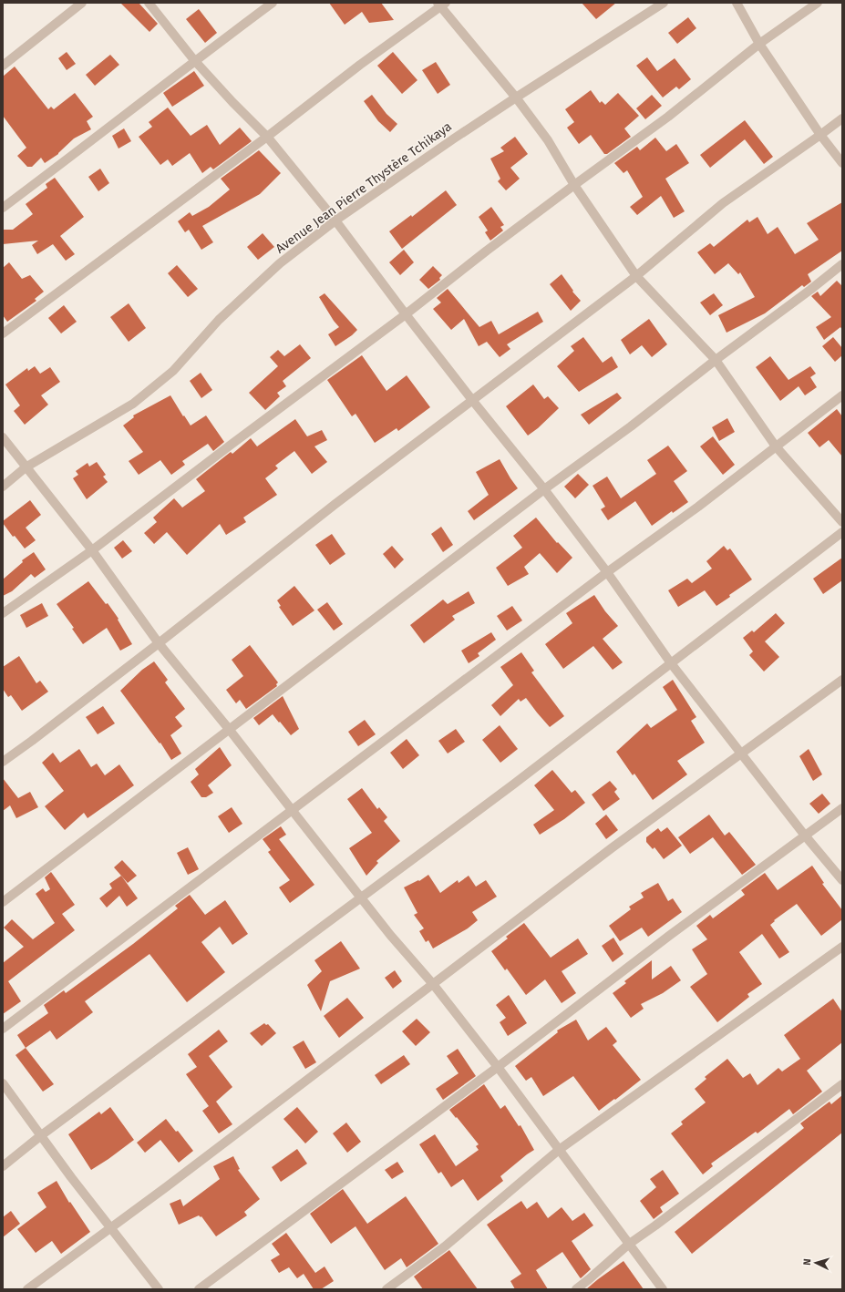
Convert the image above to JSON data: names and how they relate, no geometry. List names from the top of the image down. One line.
{"streets":{"street":["Avenue Jean Pierre Thystère Tchikaya"]},"north":"left"}
